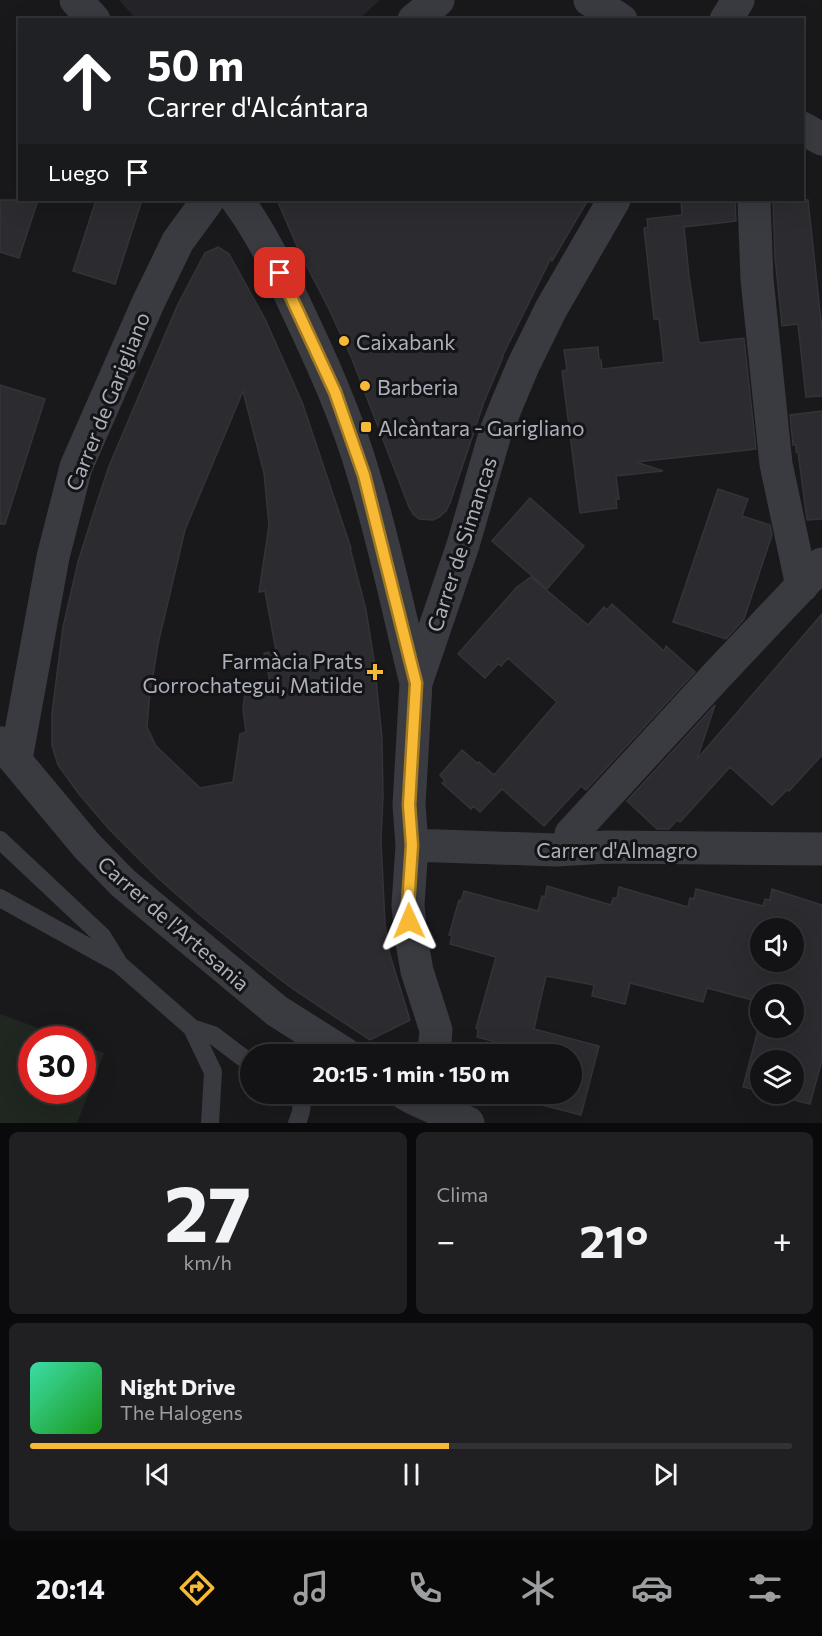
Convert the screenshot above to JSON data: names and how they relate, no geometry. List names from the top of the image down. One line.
{"streets":{"street":["Carrer de Garigliano","Carrer de Simancas","Carrer d'Almagro","Carrer de l'Artesania"]},"crossings":[["Carrer de Garigliano","Carrer de l'Artesania"],["Carrer de Simancas","Carrer d'Almagro"]],"places":{"other":["Caixabank","Barberia"],"transit":["Alcàntara - Garigliano"],"health":["Farmàcia Prats Gorrochategui, Matilde"]},"page":{"turn":["50 m","Carrer d'Alcántara"],"then":"Luego","limit":"30","trip":"20:15 · 1 min · 150 m","tile":[["27","km/h"],"Clima"],"heat":["−","21°","+"],"song":["Night Drive","The Halogens"],"tabs":"20:14"}}
